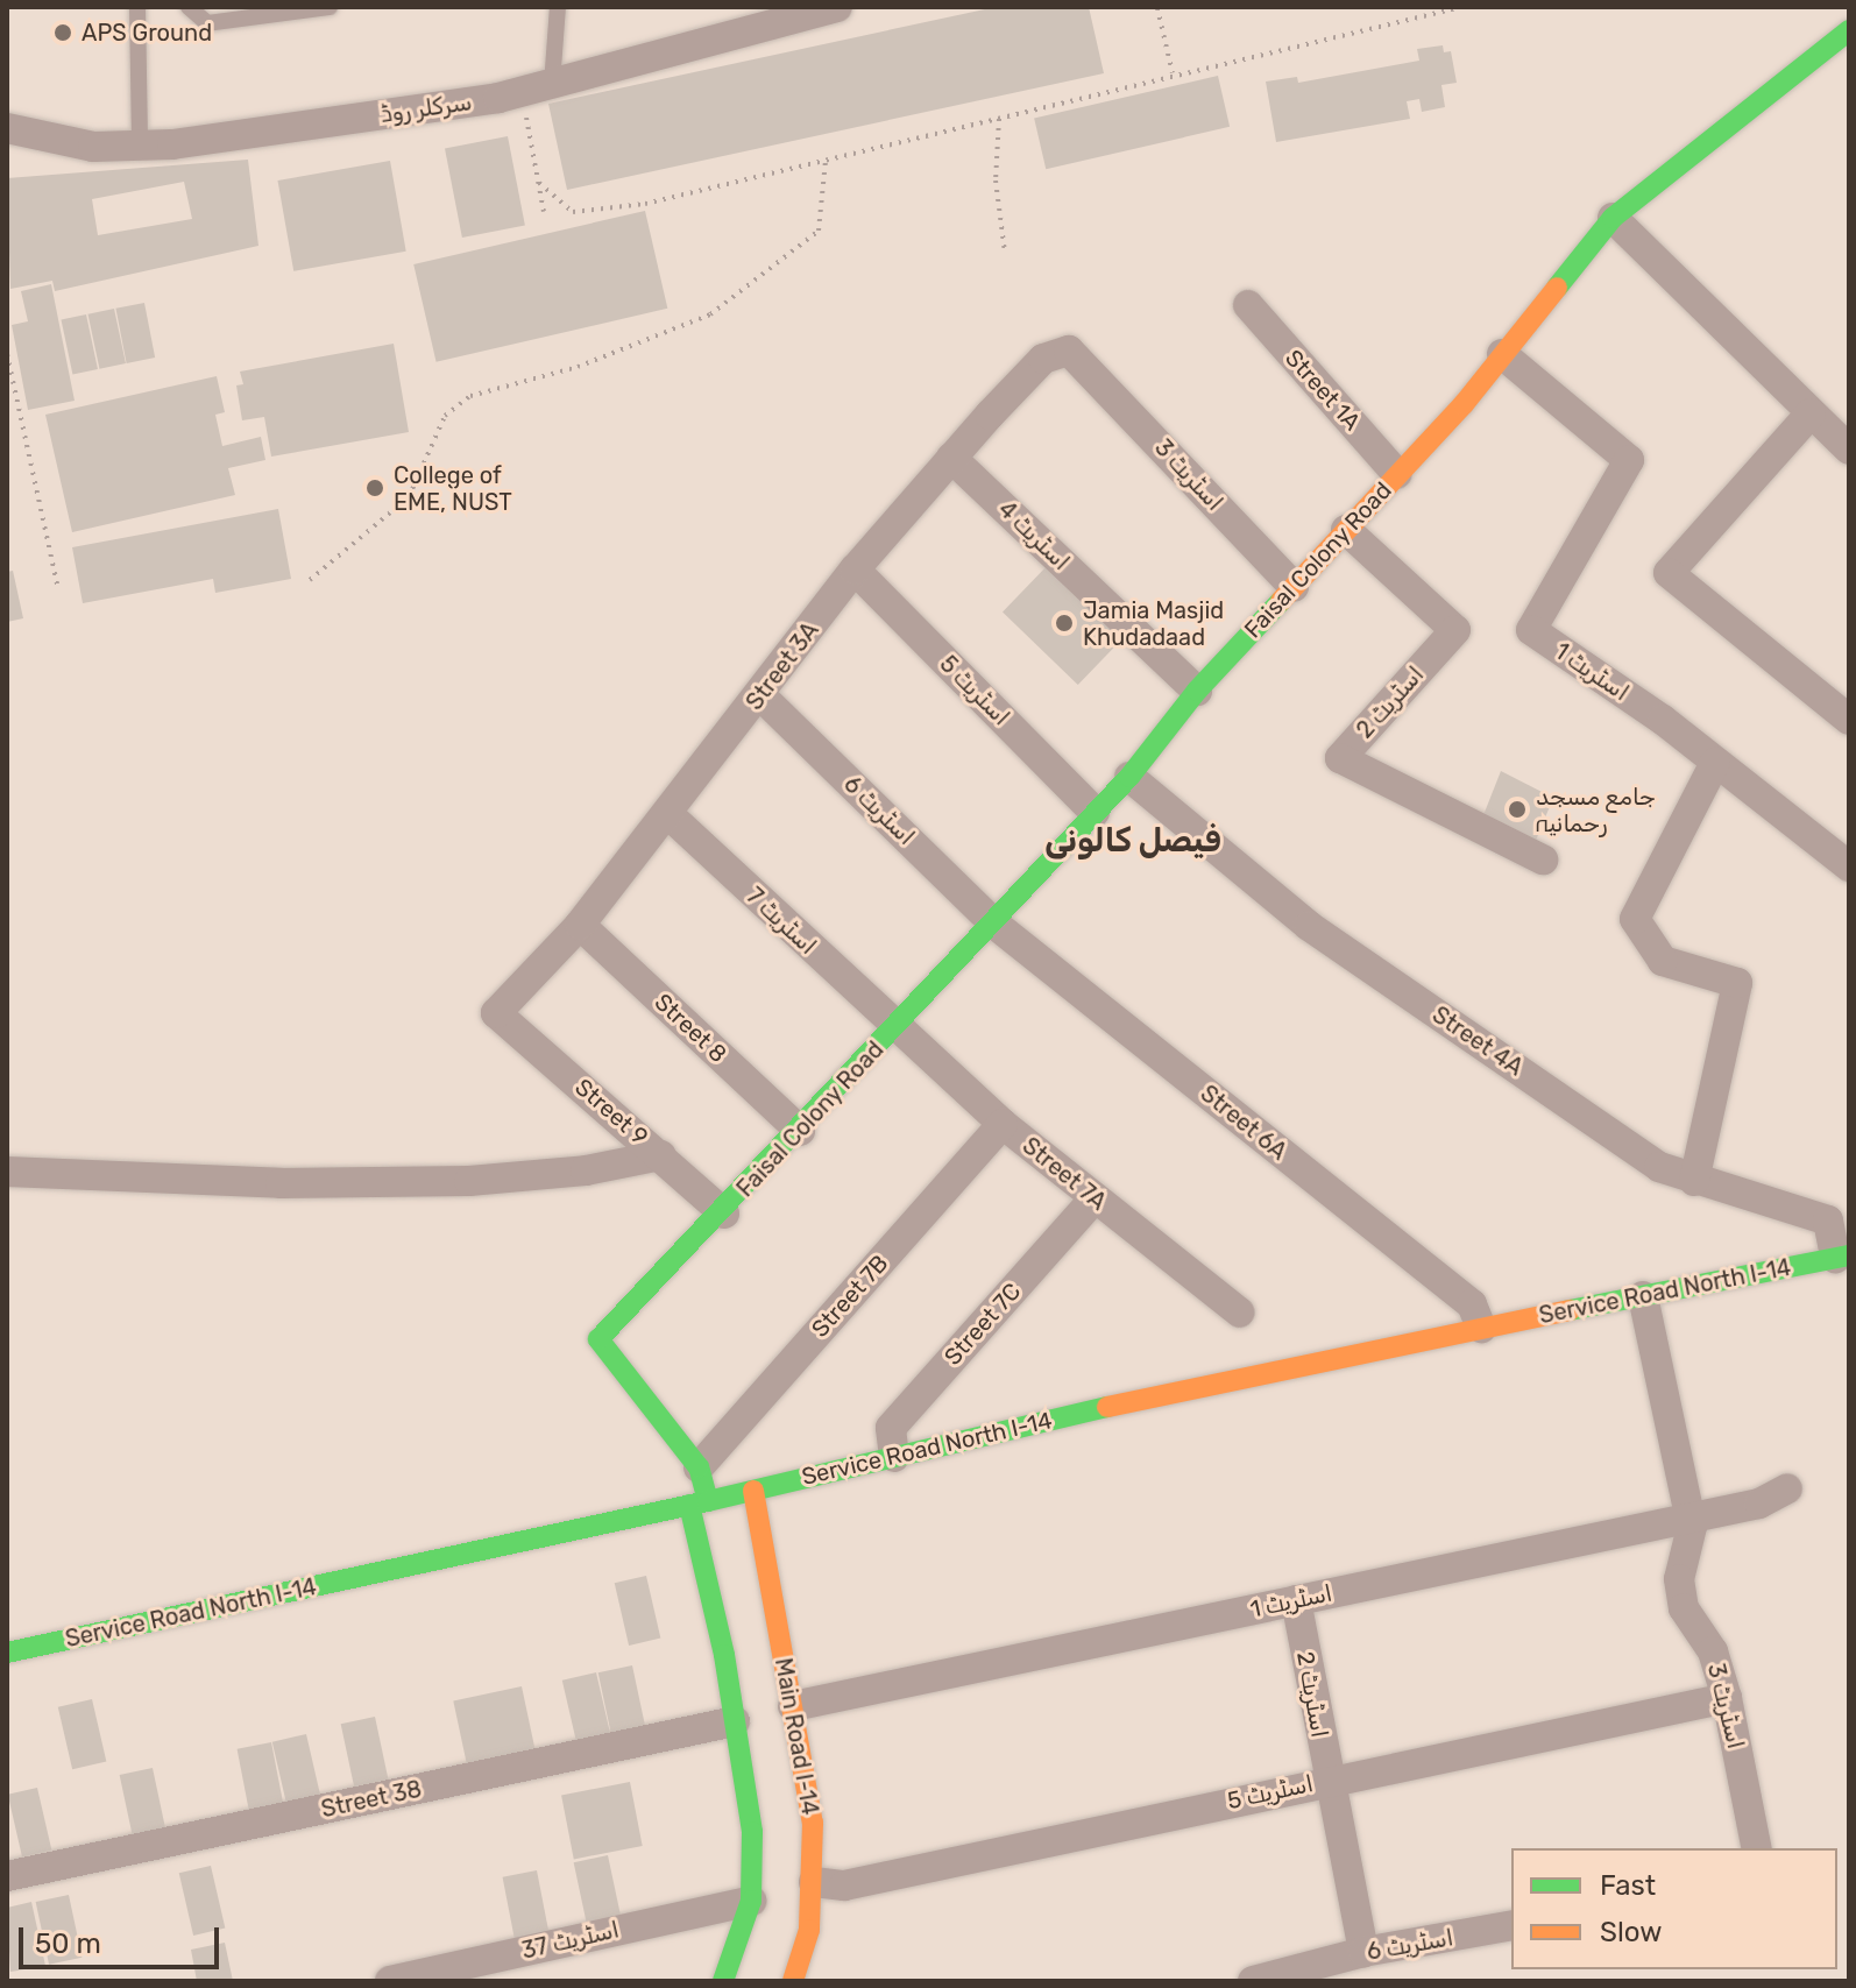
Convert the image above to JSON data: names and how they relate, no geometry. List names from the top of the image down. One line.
{"streets":{"main road":["Faisal Colony Road","Service Road North I-14","Main Road I-14"],"street":["سرکلر روڈ","Street 1A","اسٹریٹ 3","اسٹریٹ 4","Street 3A","اسٹریٹ 1","اسٹریٹ 5","اسٹریٹ 2","اسٹریٹ 6","اسٹریٹ 7","Street 8","Street 4A","Street 9","Street 6A","Street 7A","Street 7B","Street 7C","Street 38","اسٹریٹ 37"]},"crossings":[["Street 1A","Faisal Colony Road"],["اسٹریٹ 3","Faisal Colony Road"],["اسٹریٹ 3","Street 3A"],["اسٹریٹ 3","اسٹریٹ 1"],["اسٹریٹ 3","اسٹریٹ 5"],["اسٹریٹ 3","Service Road North I-14"],["اسٹریٹ 4","Faisal Colony Road"],["اسٹریٹ 4","Street 3A"],["Faisal Colony Road","اسٹریٹ 1"],["Faisal Colony Road","اسٹریٹ 5"],["Faisal Colony Road","اسٹریٹ 2"],["Faisal Colony Road","اسٹریٹ 6"],["Faisal Colony Road","اسٹریٹ 7"],["Faisal Colony Road","Street 8"],["Faisal Colony Road","Street 4A"],["Faisal Colony Road","Street 9"],["Faisal Colony Road","Street 6A"],["Faisal Colony Road","Street 7A"],["Faisal Colony Road","Service Road North I-14"],["Faisal Colony Road","Street 7B"],["Street 3A","اسٹریٹ 5"],["Street 3A","اسٹریٹ 6"],["Street 3A","اسٹریٹ 7"],["Street 3A","Street 8"],["Street 3A","Street 9"],["اسٹریٹ 1","اسٹریٹ 2"],["اسٹریٹ 1","Main Road I-14"],["اسٹریٹ 5","اسٹریٹ 2"],["اسٹریٹ 5","Main Road I-14"],["اسٹریٹ 2","اسٹریٹ 6"],["اسٹریٹ 6","Street 6A"],["اسٹریٹ 7","Street 7A"],["Street 4A","Service Road North I-14"],["Street 6A","Service Road North I-14"],["Street 7A","Street 7B"],["Street 7A","Street 7C"],["Service Road North I-14","Street 7C"],["Service Road North I-14","Main Road I-14"]],"districts":["فیصل کالونی"],"places":["APS Ground","College of EME, NUST","Jamia Masjid Khudadaad","جامع مسجد رحمانیہ"],"legend":["Fast","Slow"],"scale_bar":"50 m"}
